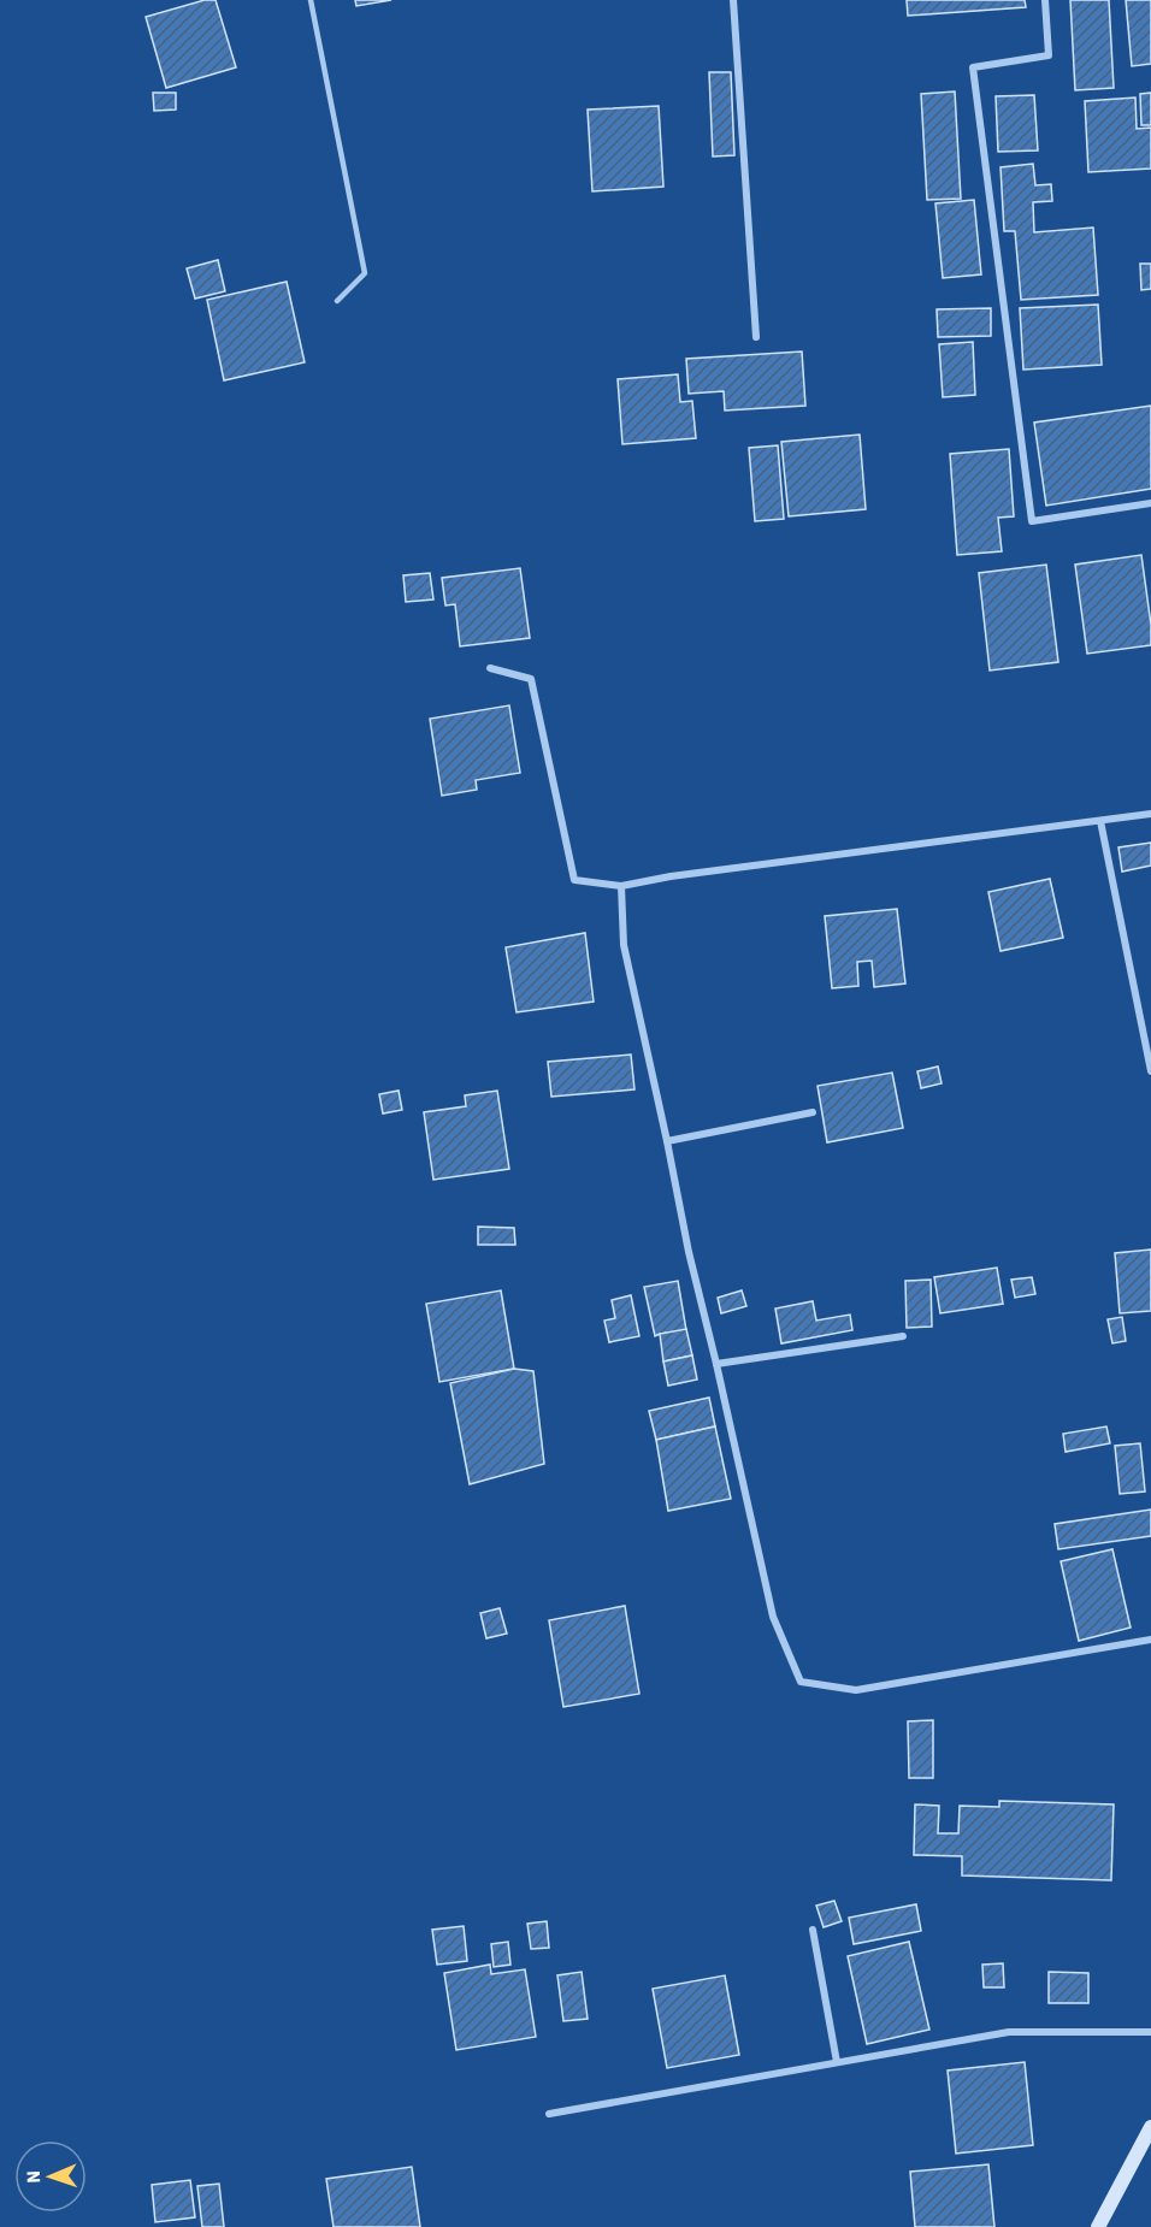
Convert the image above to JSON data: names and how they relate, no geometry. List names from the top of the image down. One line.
{"north":"left"}
